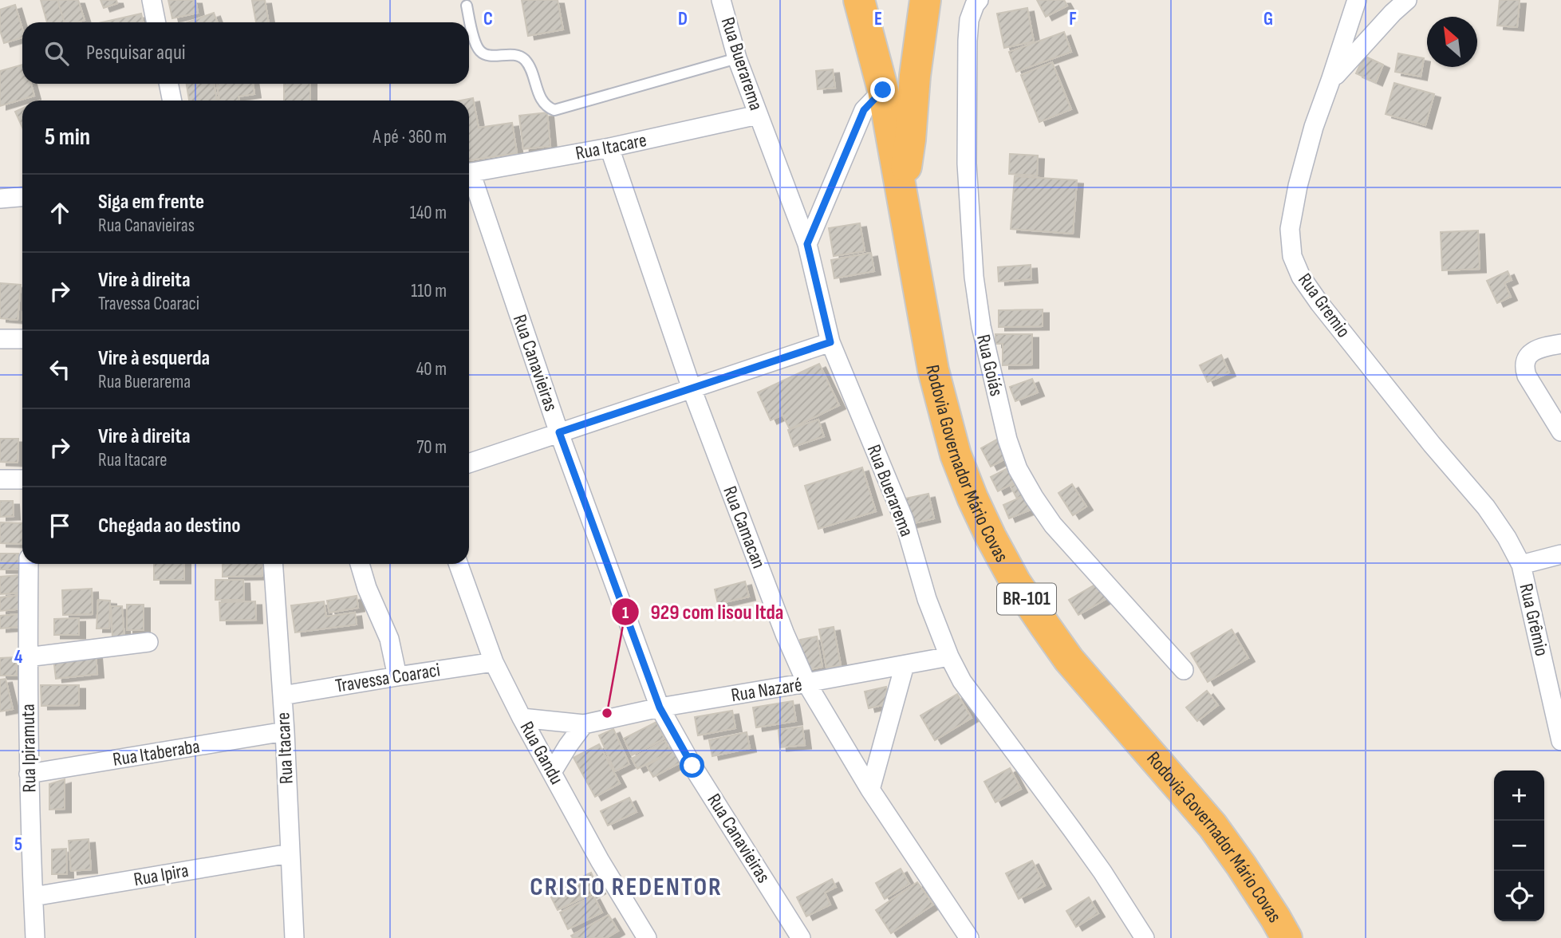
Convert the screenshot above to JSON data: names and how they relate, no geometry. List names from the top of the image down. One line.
{"streets":{"highway":["Rodovia Governador Mário Covas","BR-101"],"street":["Rua Buerarema","Rua Itacare","Rua Gremio","Rua Canavieiras","Rua Goiás","Rua Camacan","Rua Grêmio","Travessa Coaraci","Rua Nazaré","Rua Ipiramuta","Rua Itaberaba","Rua Gandu","Rua Ipira"]},"crossings":[["Rua Buerarema","Rua Itacare"],["Rua Buerarema","Rua Nazaré"],["Rua Itacare","Rua Camacan"],["Rua Itacare","Travessa Coaraci"],["Rua Itacare","Rua Itaberaba"],["Rua Itacare","Rua Ipira"],["Rua Gremio","Rua Grêmio"],["Rua Canavieiras","Rua Nazaré"],["Rua Camacan","Rua Nazaré"],["Travessa Coaraci","Rua Gandu"],["Rua Nazaré","Rua Gandu"],["Rua Ipiramuta","Rua Itaberaba"],["Rua Ipiramuta","Rua Ipira"]],"districts":["CRISTO REDENTOR"],"places":["929 com lisou ltda"],"north":"top left","page":{"search":"Pesquisar aqui","heading":["5 min","A pé · 360 m"],"list":[["Siga em frente","Rua Canavieiras","140 m"],["Vire à direita","Travessa Coaraci","110 m"],["Vire à esquerda","Rua Buerarema","40 m"],["Vire à direita","Rua Itacare","70 m"],"Chegada ao destino"],"map_buttons":["+","−"]},"grid":{"columns":["C","D","E","F","G"],"rows":["4","5"]}}
